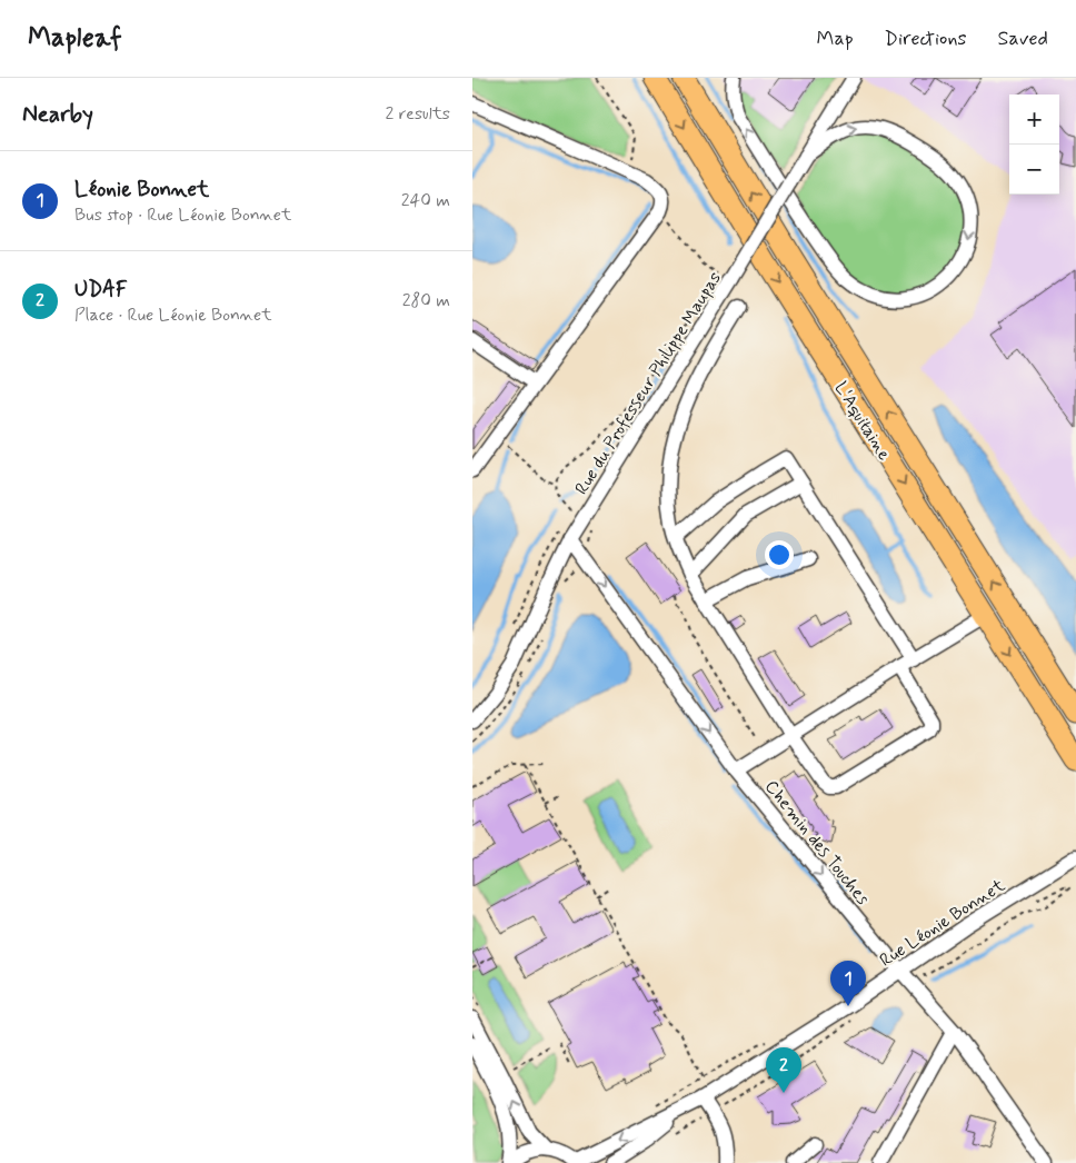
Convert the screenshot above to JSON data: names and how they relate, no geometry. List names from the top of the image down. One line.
{"streets":{"highway":["L'Aquitaine"],"street":["Rue du Professeur Philippe Maupas","Chemin des Touches","Rue Léonie Bonnet"]},"crossings":[["Rue du Professeur Philippe Maupas","Chemin des Touches"],["Chemin des Touches","Rue Léonie Bonnet"]],"page":{"header":"Mapleaf","nav":["Map","Directions","Saved"],"heading":["Nearby","2 results"],"map_buttons":["+","−"],"list":[{"mark":"1","name":"Léonie Bonnet","note":"Bus stop · Rue Léonie Bonnet","value":"240 m"},{"mark":"2","name":"UDAF","note":"Place · Rue Léonie Bonnet","value":"280 m"}],"pins":["1","2"]}}
